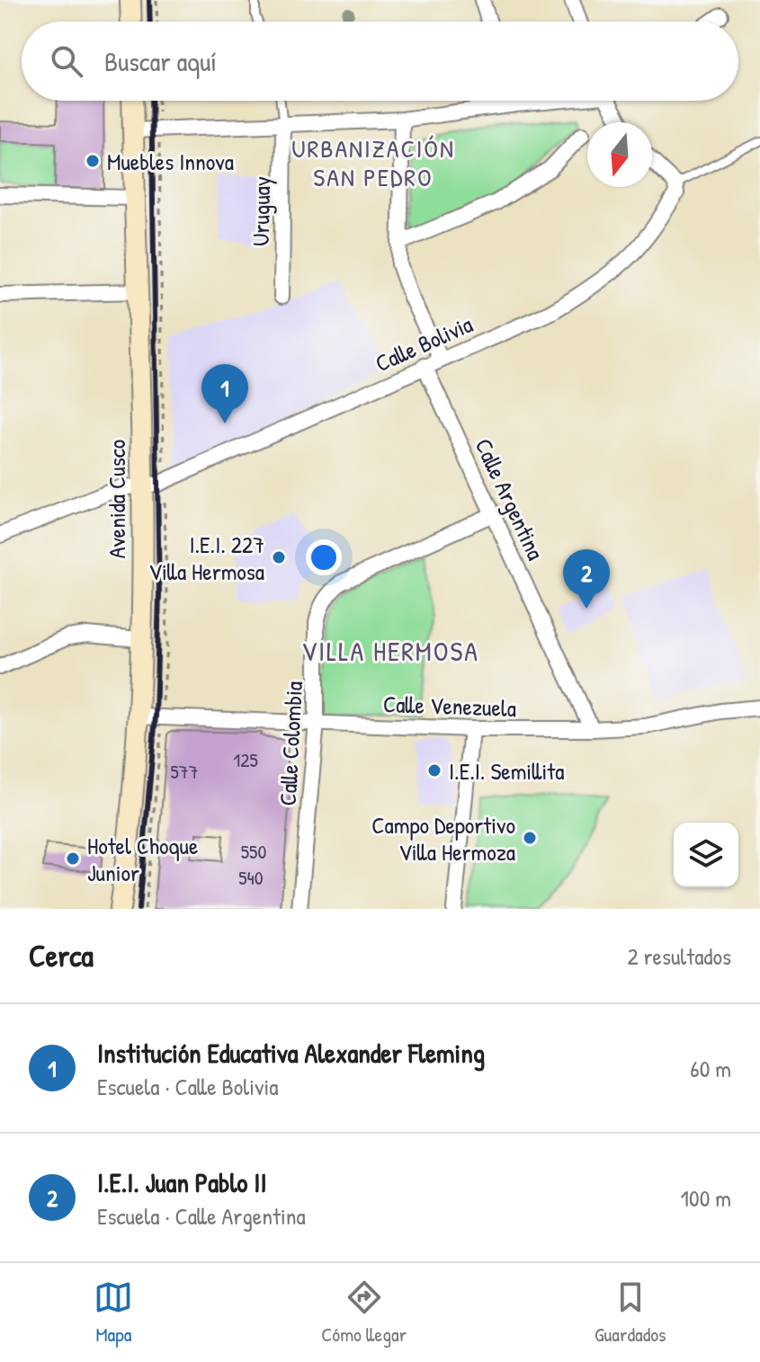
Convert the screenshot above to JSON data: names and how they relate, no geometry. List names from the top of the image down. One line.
{"streets":{"main road":["Avenida Cusco"],"street":["Uruguay","Calle Bolivia","Calle Argentina","Calle Venezuela","Calle Colombia"]},"crossings":[["Calle Bolivia","Avenida Cusco"],["Calle Bolivia","Calle Argentina"],["Avenida Cusco","Calle Venezuela"],["Calle Argentina","Calle Venezuela"],["Calle Argentina","Calle Colombia"],["Calle Venezuela","Calle Colombia"]],"districts":["URBANIZACIÓN SAN PEDRO","VILLA HERMOSA"],"places":["Muebles Innova","I.E.I. 227 Villa Hermosa","I.E.I. Semillita","Campo Deportivo Villa Hermoza","Hotel Choque Junior"],"house_numbers":["125","577","550","540"],"north":"bottom","page":{"search":"Buscar aquí","pins":["1","2"],"heading":["Cerca","2 resultados"],"list":[{"mark":"1","name":"Institución Educativa Alexander Fleming","note":"Escuela · Calle Bolivia","value":"60 m"},{"mark":"2","name":"I.E.I. Juan Pablo II","note":"Escuela · Calle Argentina","value":"100 m"}],"nav":["Mapa","Cómo llegar","Guardados"]}}
